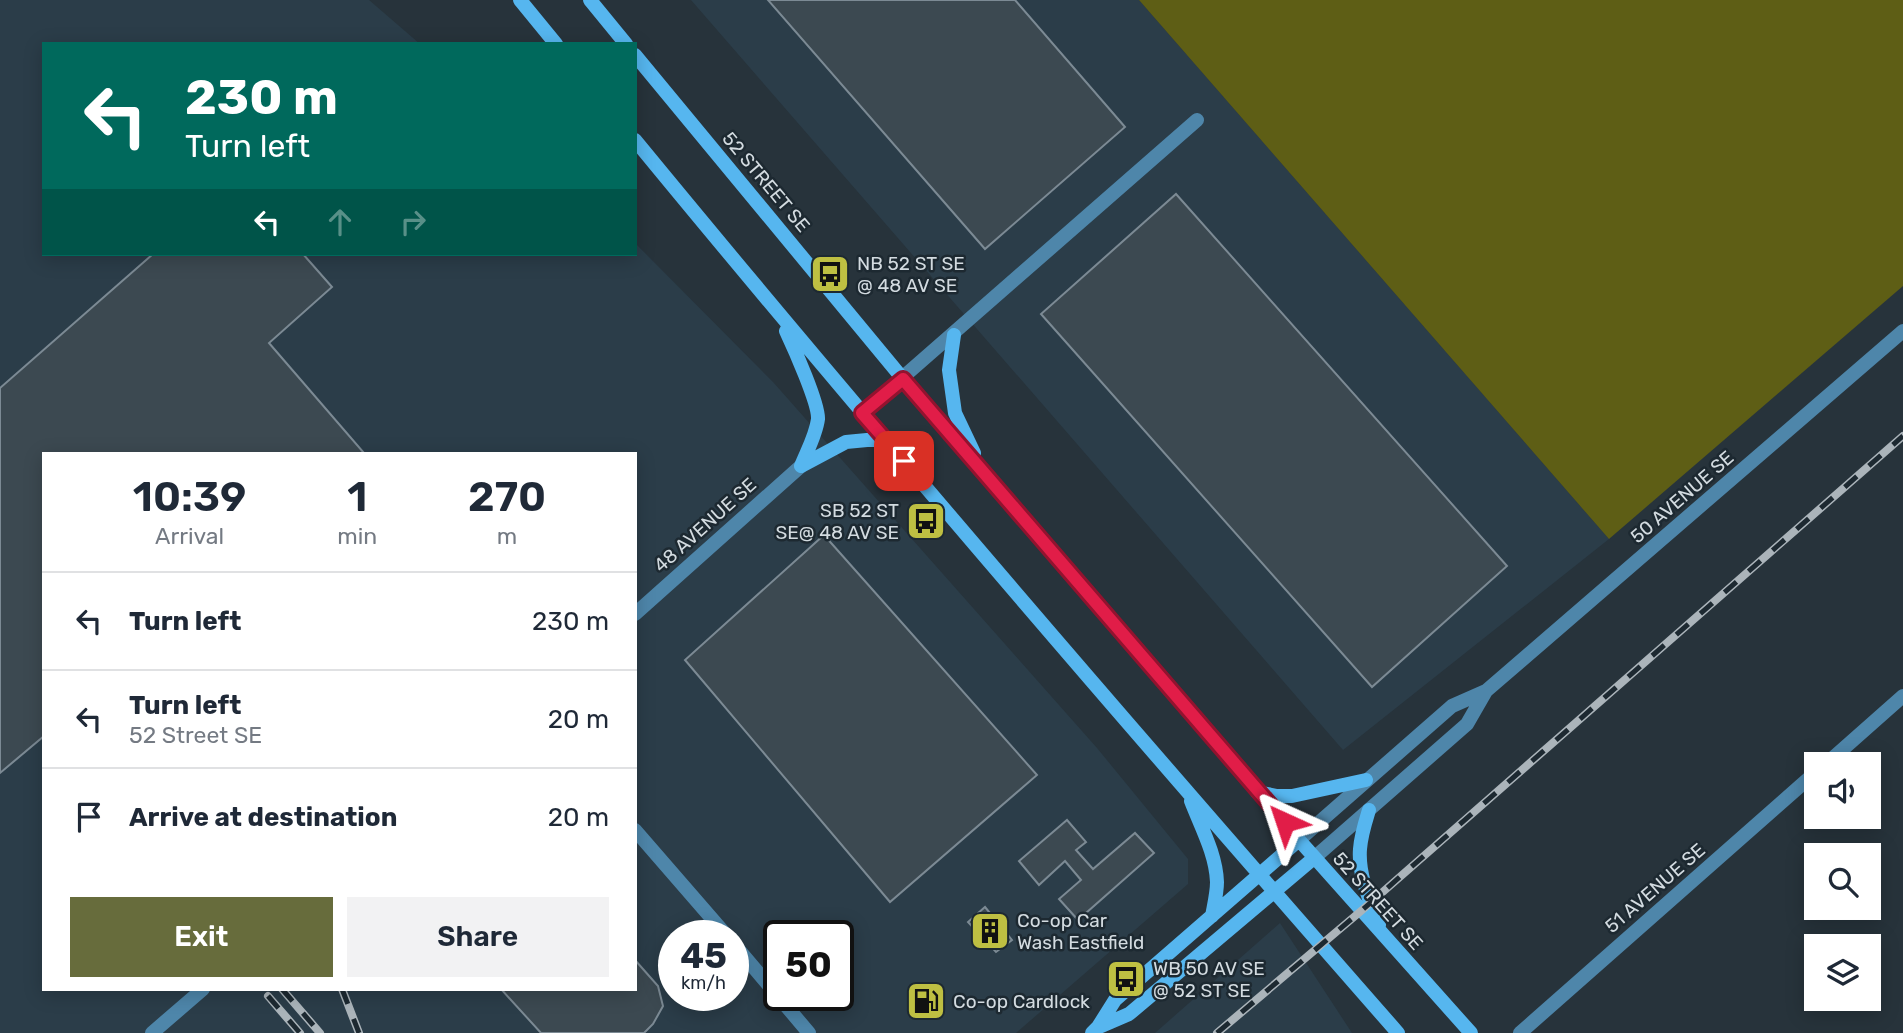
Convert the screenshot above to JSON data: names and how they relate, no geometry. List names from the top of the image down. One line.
{"streets":{"main road":["52 STREET SE","50 AVENUE SE"],"street":["48 AVENUE SE","51 AVENUE SE"]},"crossings":[["52 STREET SE","50 AVENUE SE"]],"places":{"bus stop":["NB 52 ST SE @ 48 AV SE","SB 52 ST SE@ 48 AV SE","WB 50 AV SE @ 52 ST SE"],"building":["Co-op Car Wash Eastfield"],"fuel station":["Co-op Cardlock"]},"page":{"turn":["230 m","Turn left"],"eta":["10:39","Arrival","1","min","270","m"],"list":[{"name":"Turn left","value":"230 m"},{"name":"Turn left","note":"52 Street SE","value":"20 m"},{"name":"Arrive at destination","value":"20 m"}],"buttons":["Exit","Share"],"speed":"45 km/h","limit":"50"}}
